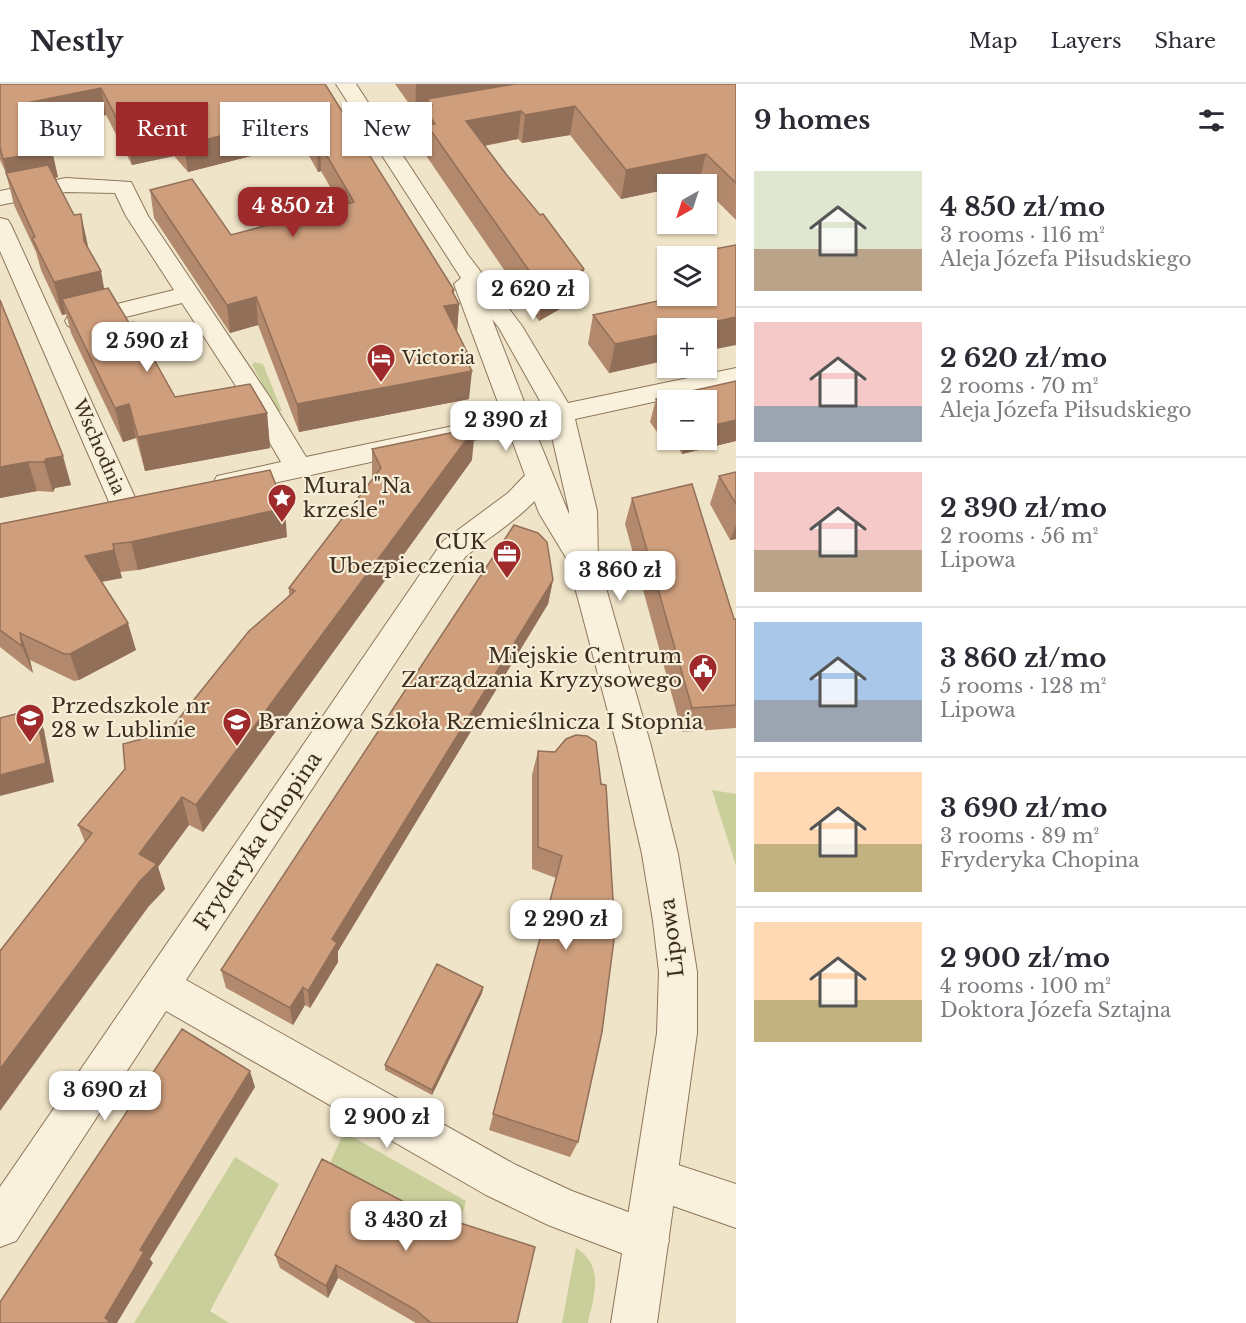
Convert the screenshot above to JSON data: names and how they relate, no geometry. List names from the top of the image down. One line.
{"streets":{"street":["Wschodnia","Fryderyka Chopina","Lipowa"]},"crossings":[["Fryderyka Chopina","Lipowa"]],"places":{"hotel":["Victoria"],"place":["Mural \"Na krześle\""],"office":["CUK Ubezpieczenia"],"public building":["Miejskie Centrum Zarządzania Kryzysowego"],"school or university":["Przedszkole nr 28 w Lublinie","Branżowa Szkoła Rzemieślnicza I Stopnia"]},"north":"bottom left","page":{"header":"Nestly","nav":["Map","Layers","Share"],"heading":"9 homes","chip":["Buy","Rent","Filters","New"],"list":[{"name":"4 850 zł/mo","note":"3 rooms · 116 m² · Aleja Józefa Piłsudskiego"},{"name":"2 620 zł/mo","note":"2 rooms · 70 m² · Aleja Józefa Piłsudskiego"},{"name":"2 390 zł/mo","note":"2 rooms · 56 m² · Lipowa"},{"name":"3 860 zł/mo","note":"5 rooms · 128 m² · Lipowa"},{"name":"3 690 zł/mo","note":"3 rooms · 89 m² · Fryderyka Chopina"},{"name":"2 900 zł/mo","note":"4 rooms · 100 m² · Doktora Józefa Sztajna"}],"map_buttons":["+","−"],"price":["4 850 zł","2 620 zł","2 590 zł","2 390 zł","3 860 zł","2 290 zł","3 690 zł","2 900 zł","3 430 zł"]}}
